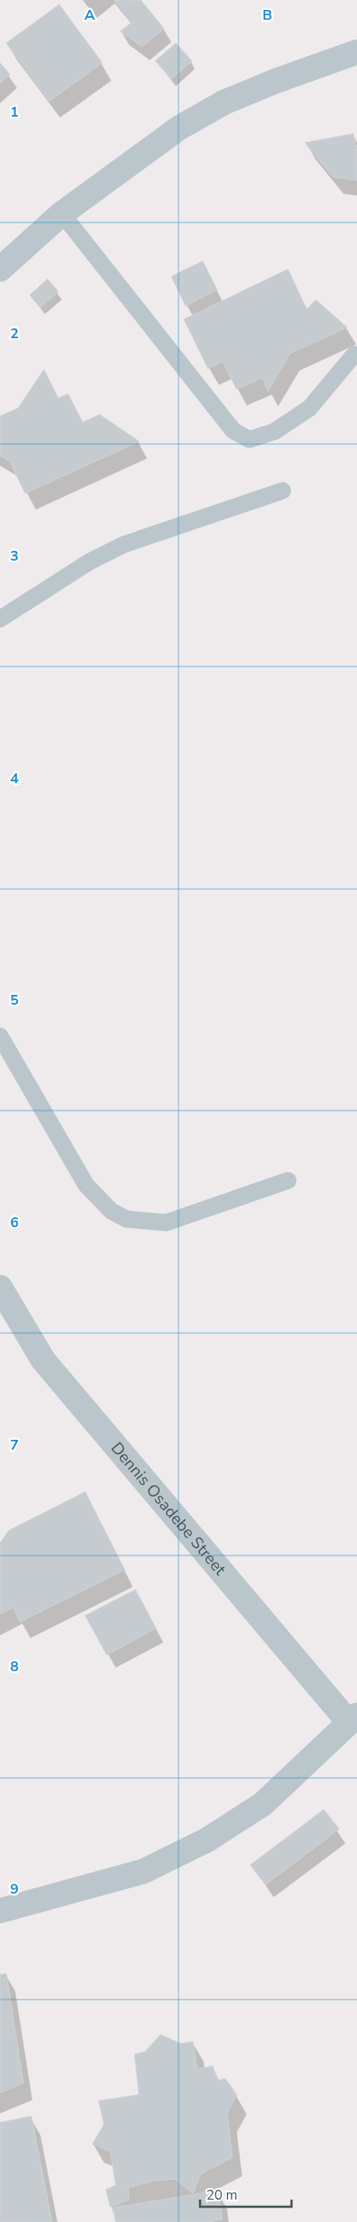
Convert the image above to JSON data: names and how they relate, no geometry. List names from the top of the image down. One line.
{"streets":{"street":["Dennis Osadebe Street"]},"scale_bar":"20 m","grid":{"columns":["A","B"],"rows":["1","2","3","4","5","6","7","8","9"]}}
